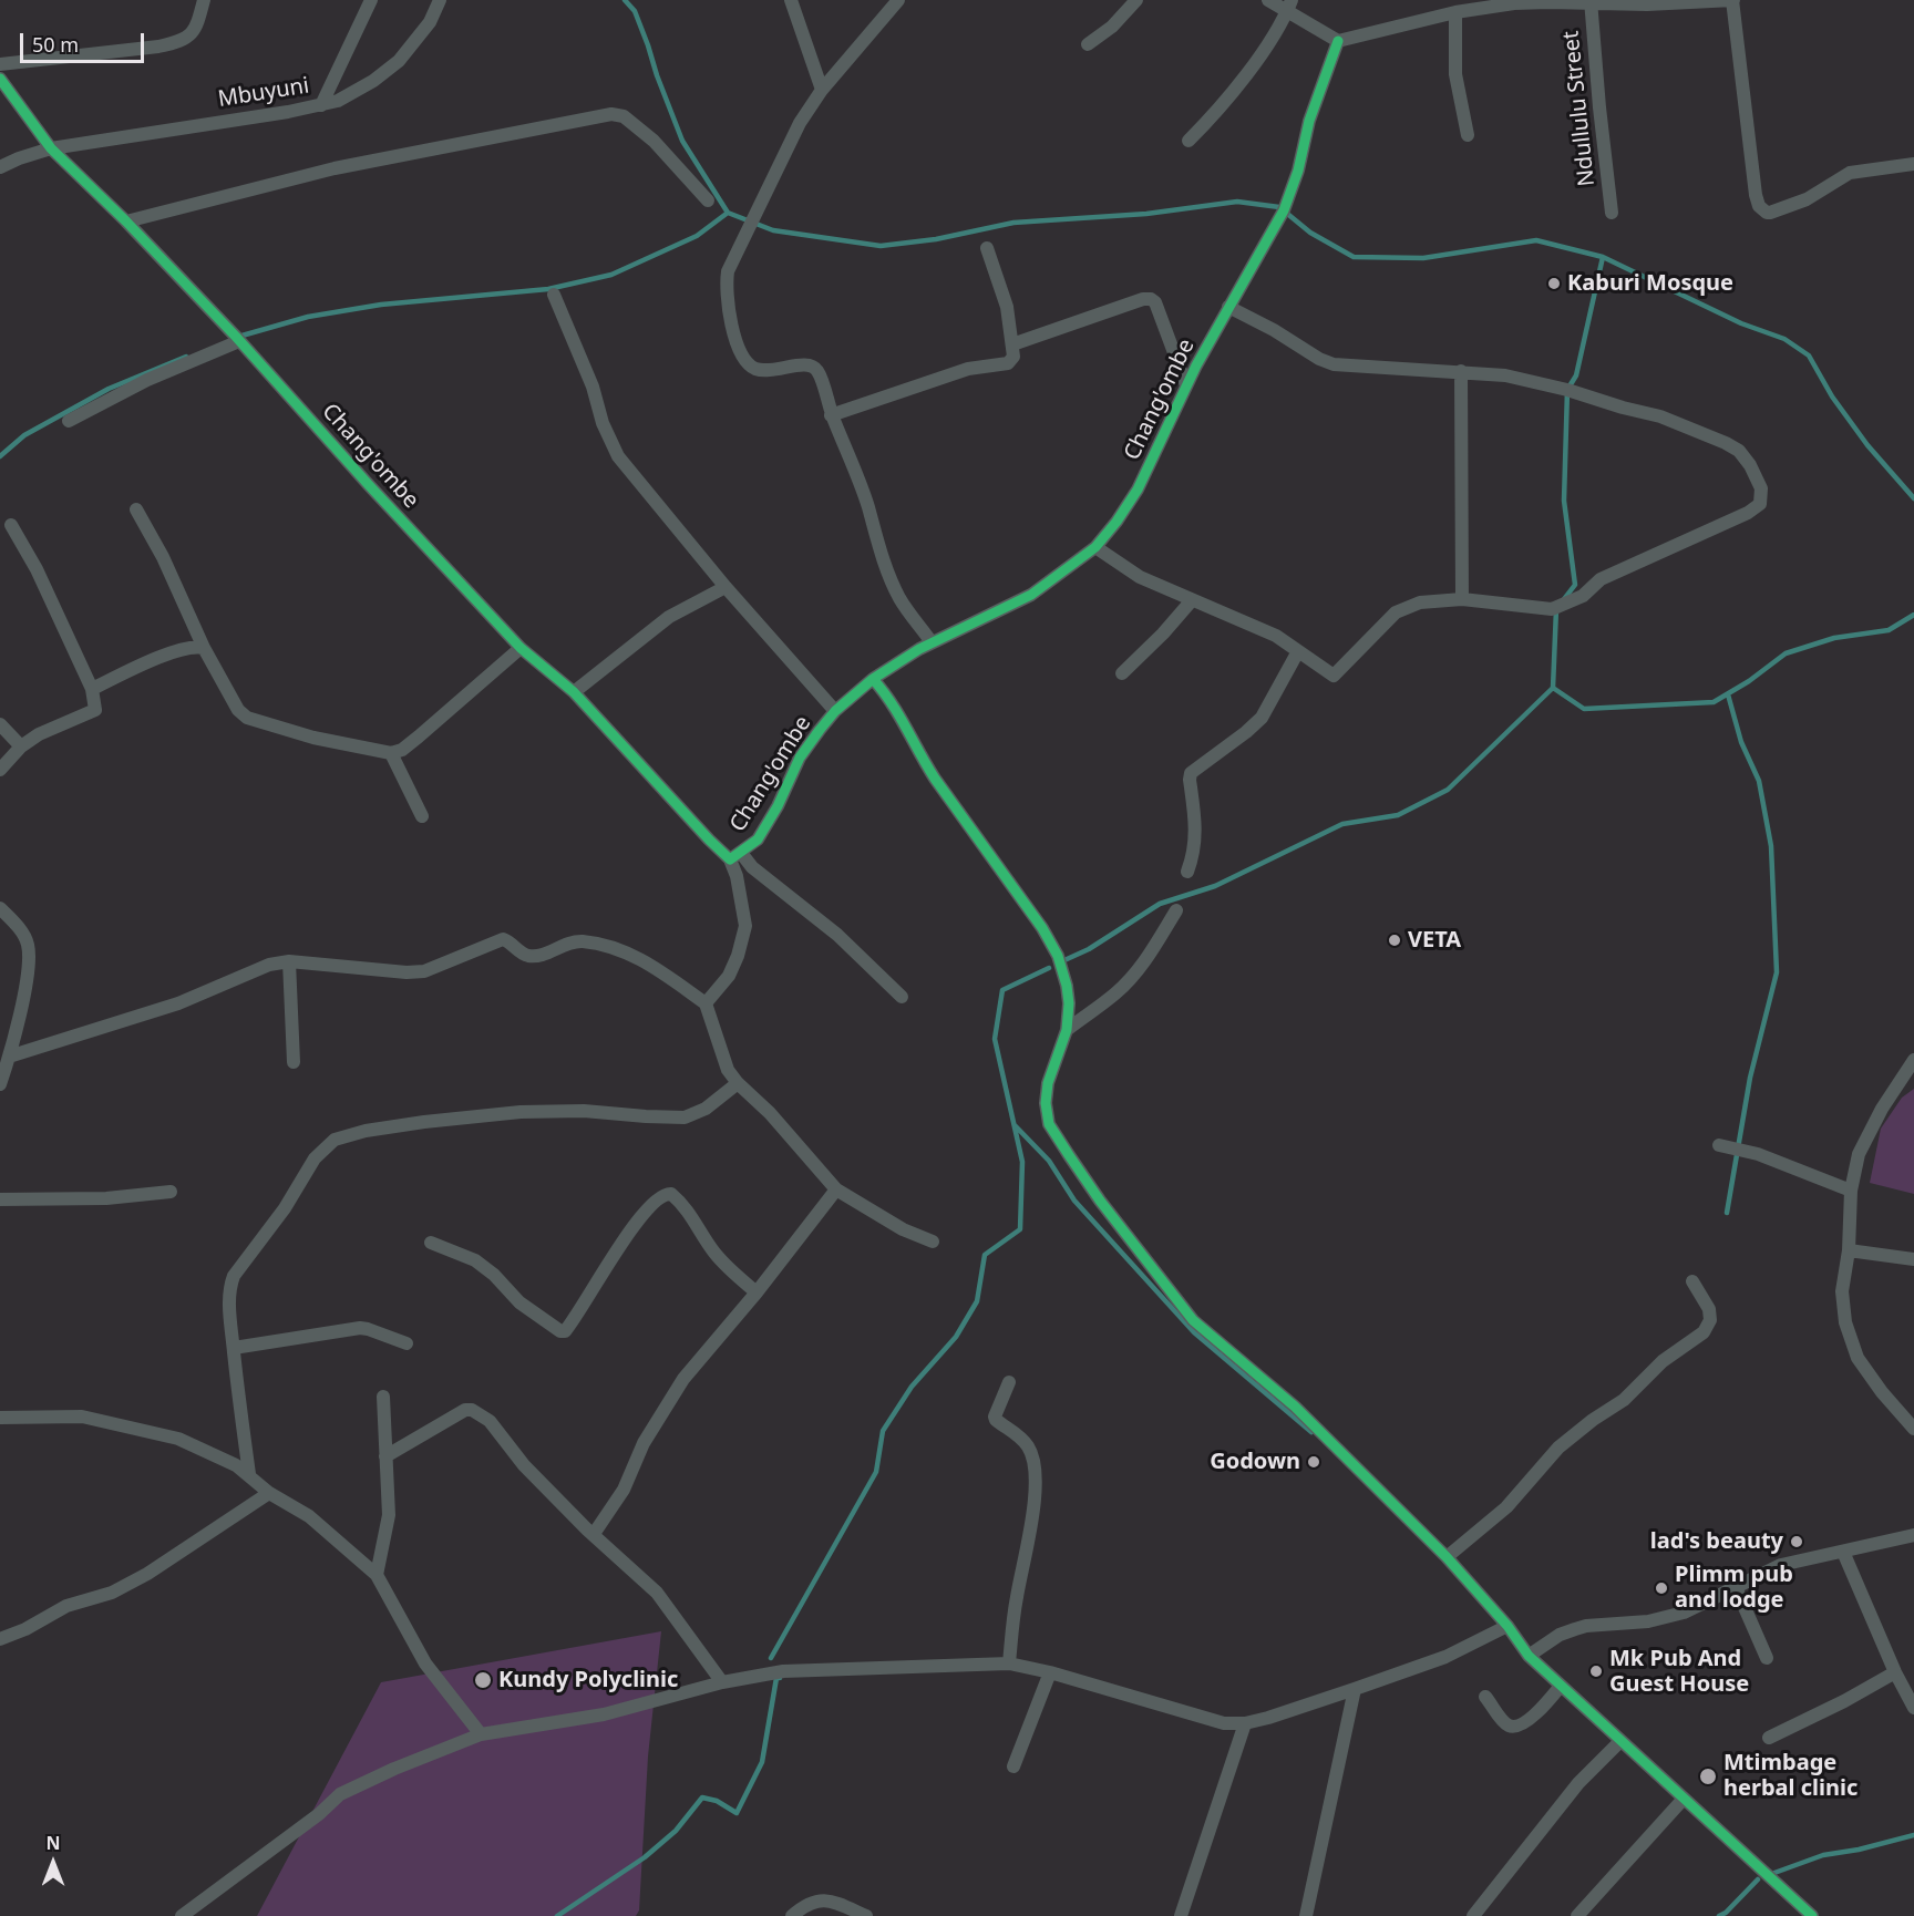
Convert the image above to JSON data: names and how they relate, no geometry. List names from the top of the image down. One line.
{"streets":{"street":["Mbuyuni","Ndullulu Street","Chang'ombe"]},"crossings":[["Mbuyuni","Chang'ombe"]],"places":["Kaburi Mosque","VETA","Godown","lad's beauty","Plimm pub and lodge","Mk Pub And Guest House","Kundy Polyclinic","Mtimbage herbal clinic"],"scale_bar":"50 m","north":"top"}
